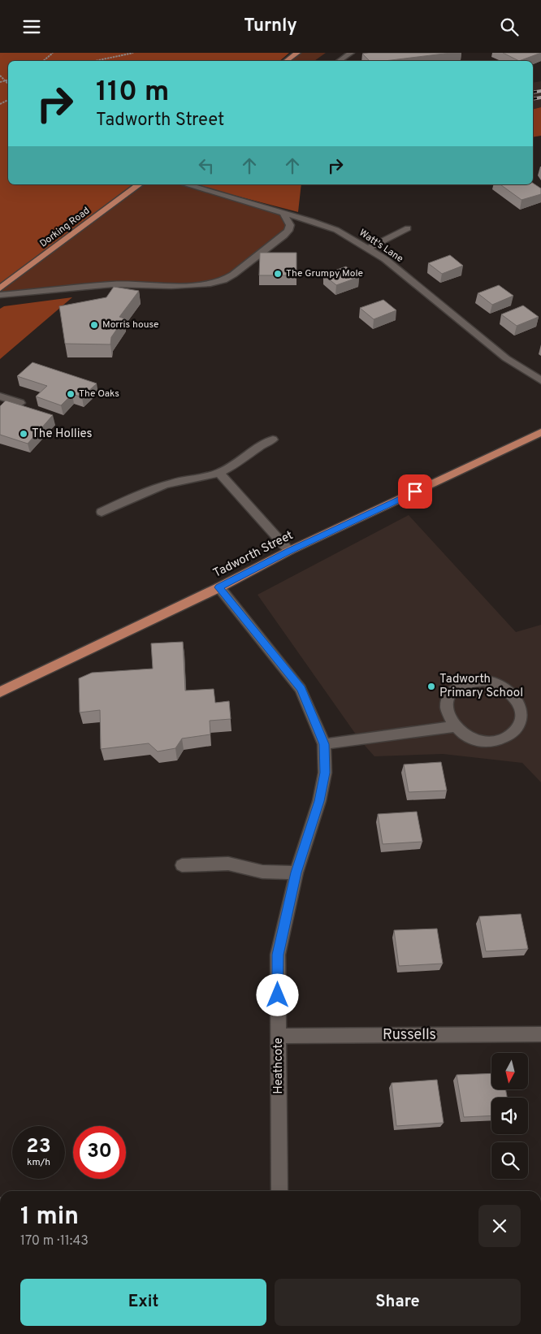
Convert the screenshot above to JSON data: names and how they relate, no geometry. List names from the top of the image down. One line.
{"streets":{"main road":["Dorking Road","Tadworth Street"],"street":["Watt's Lane","Russells","Heathcote"]},"crossings":[["Tadworth Street","Heathcote"],["Russells","Heathcote"]],"places":["The Grumpy Mole","Morris house","The Oaks","The Hollies","Tadworth Primary School"],"north":"bottom","page":{"header":"Turnly","turn":["110 m","Tadworth Street"],"speed":"23 km/h","limit":"30","heading":["1 min","170 m · 11:43"],"buttons":["Exit","Share"]}}
